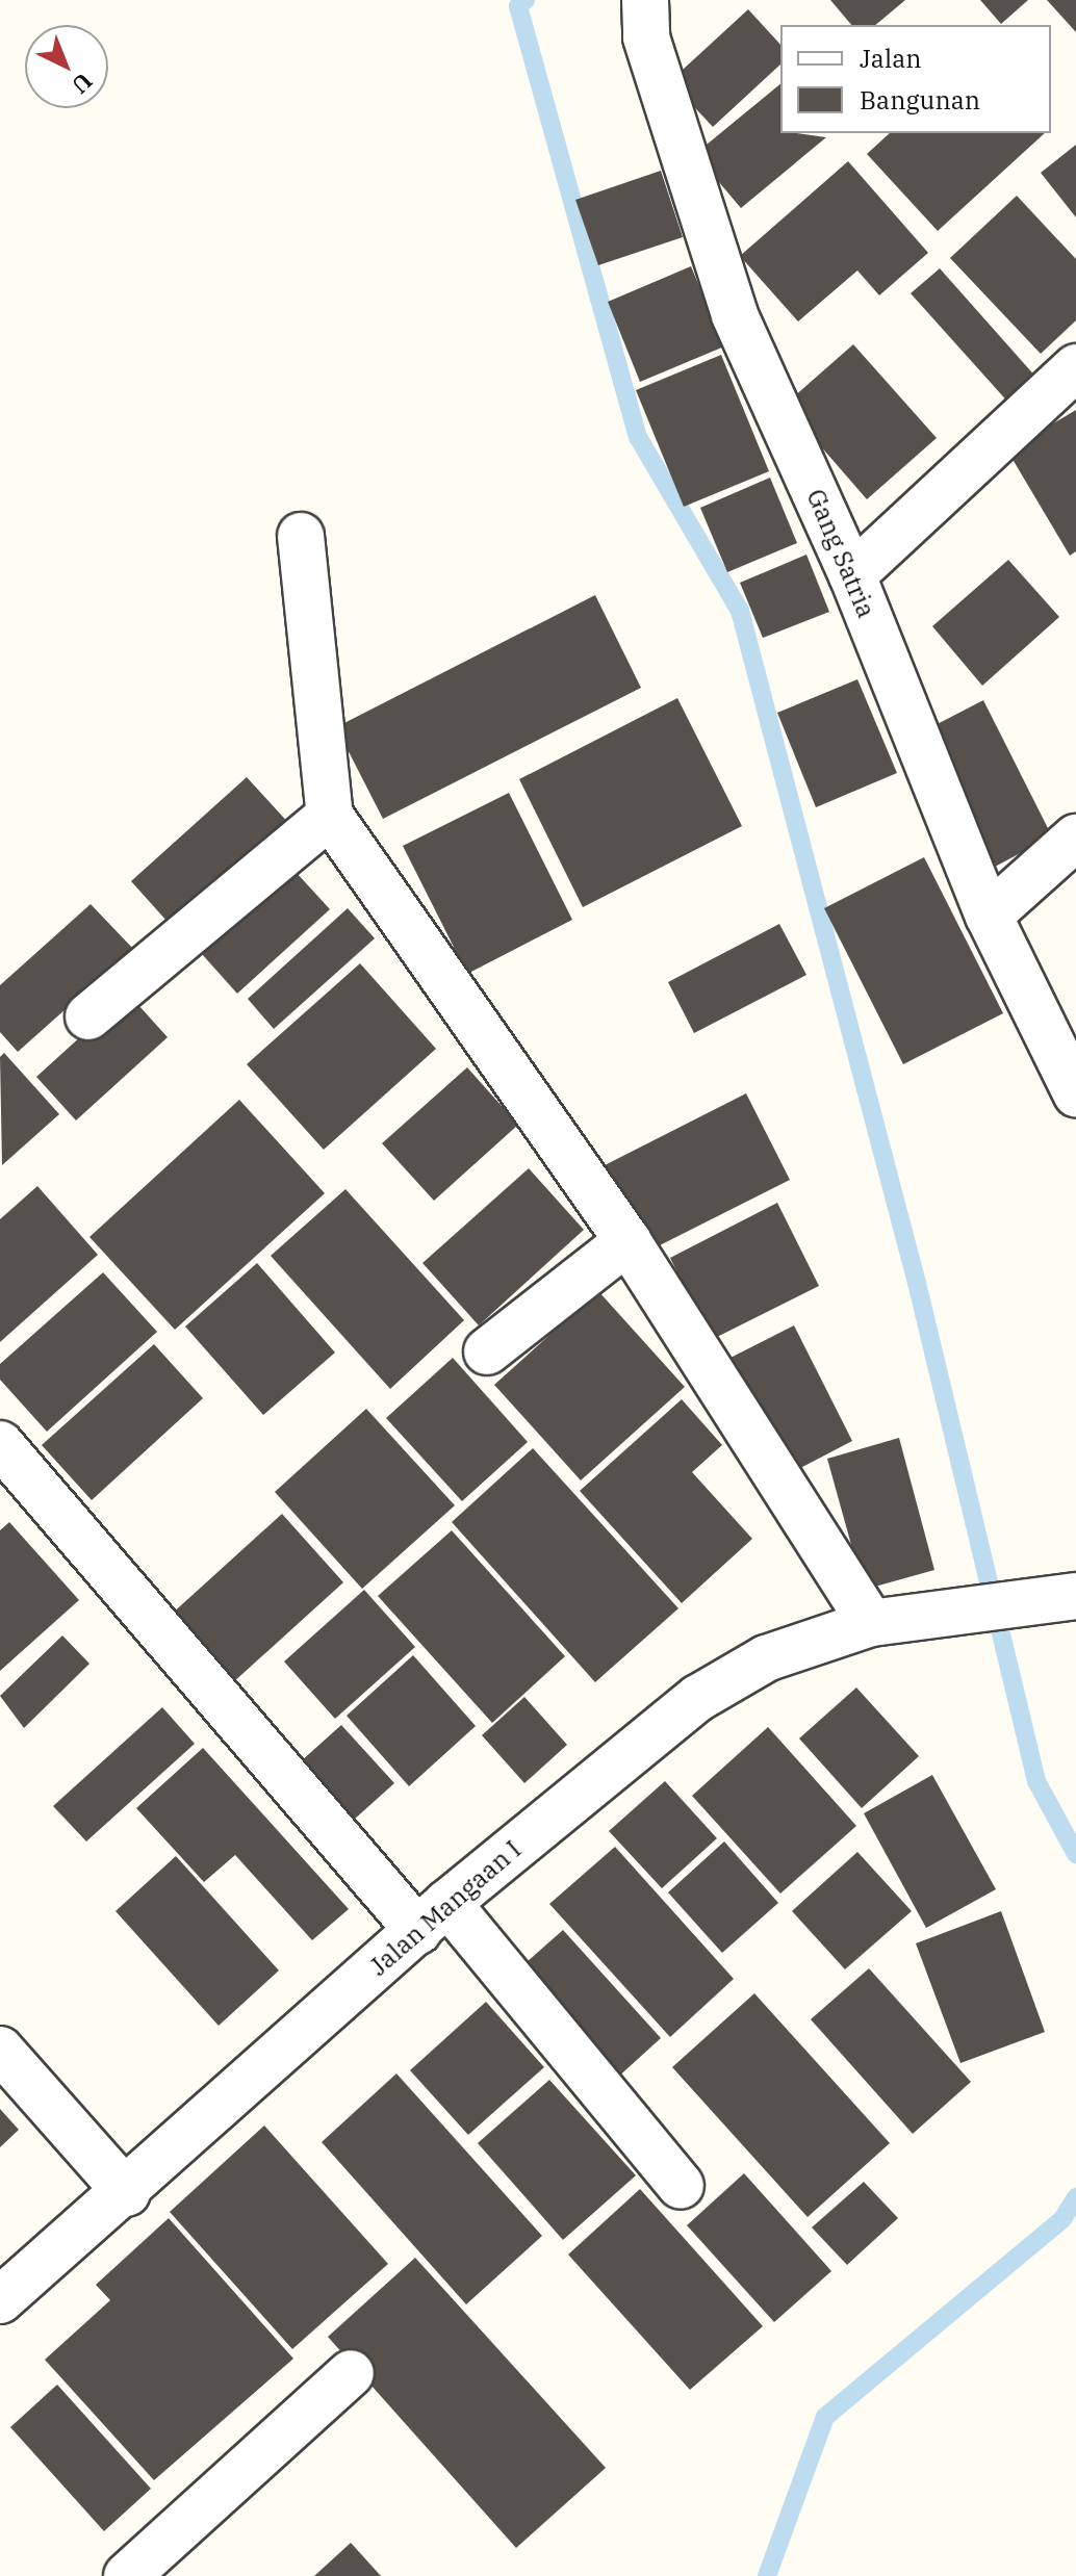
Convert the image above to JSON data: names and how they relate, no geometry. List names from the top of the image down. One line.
{"streets":{"street":["Gang Satria","Jalan Mangaan I"]},"legend":["Jalan","Bangunan"],"north":"bottom right"}
